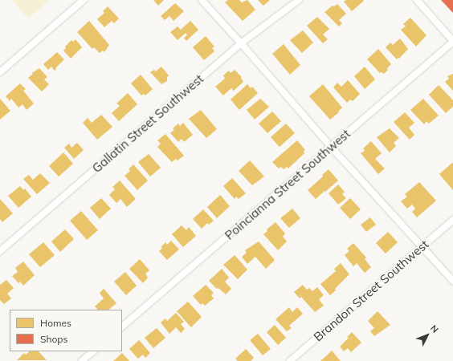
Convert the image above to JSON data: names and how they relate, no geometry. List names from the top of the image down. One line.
{"streets":{"street":["Gallatin Street Southwest","Poincianna Street Southwest","Brandon Street Southwest"]},"legend":["Homes","Shops"],"north":"top right"}
